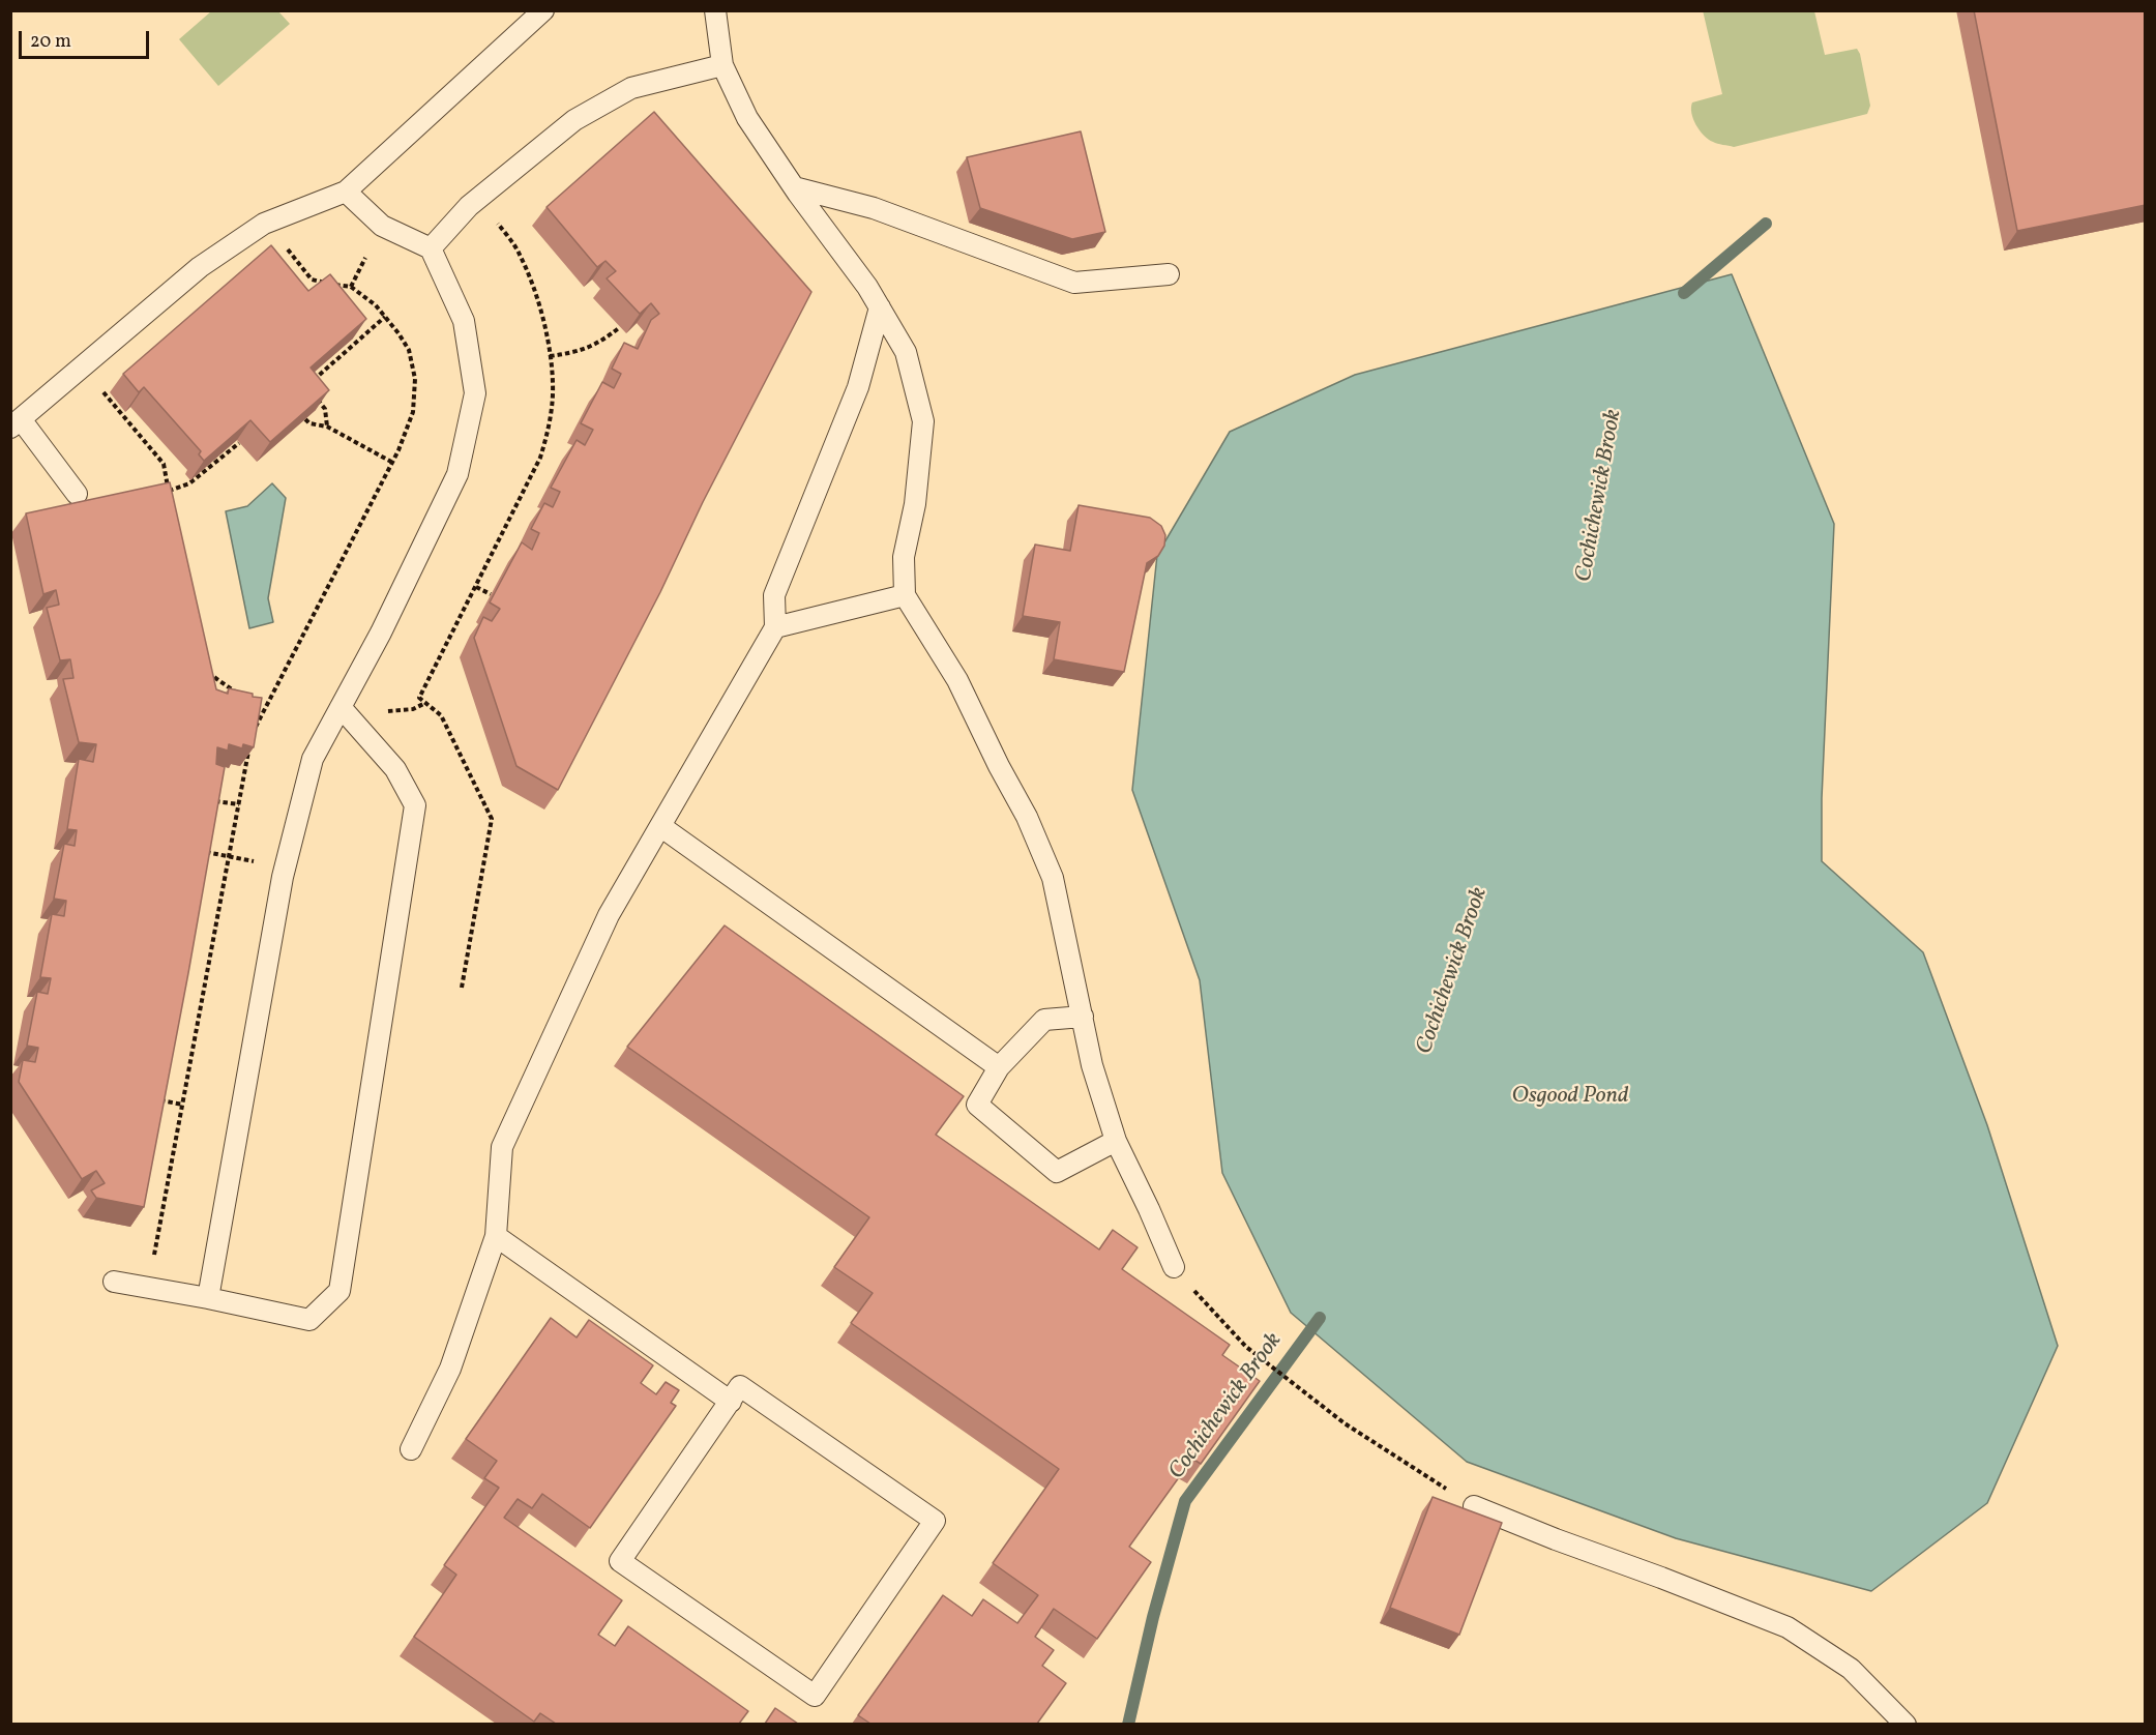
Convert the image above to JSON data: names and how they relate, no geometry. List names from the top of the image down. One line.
{"water":["Cochichewick Brook","Osgood Pond"],"scale_bar":"20 m"}
